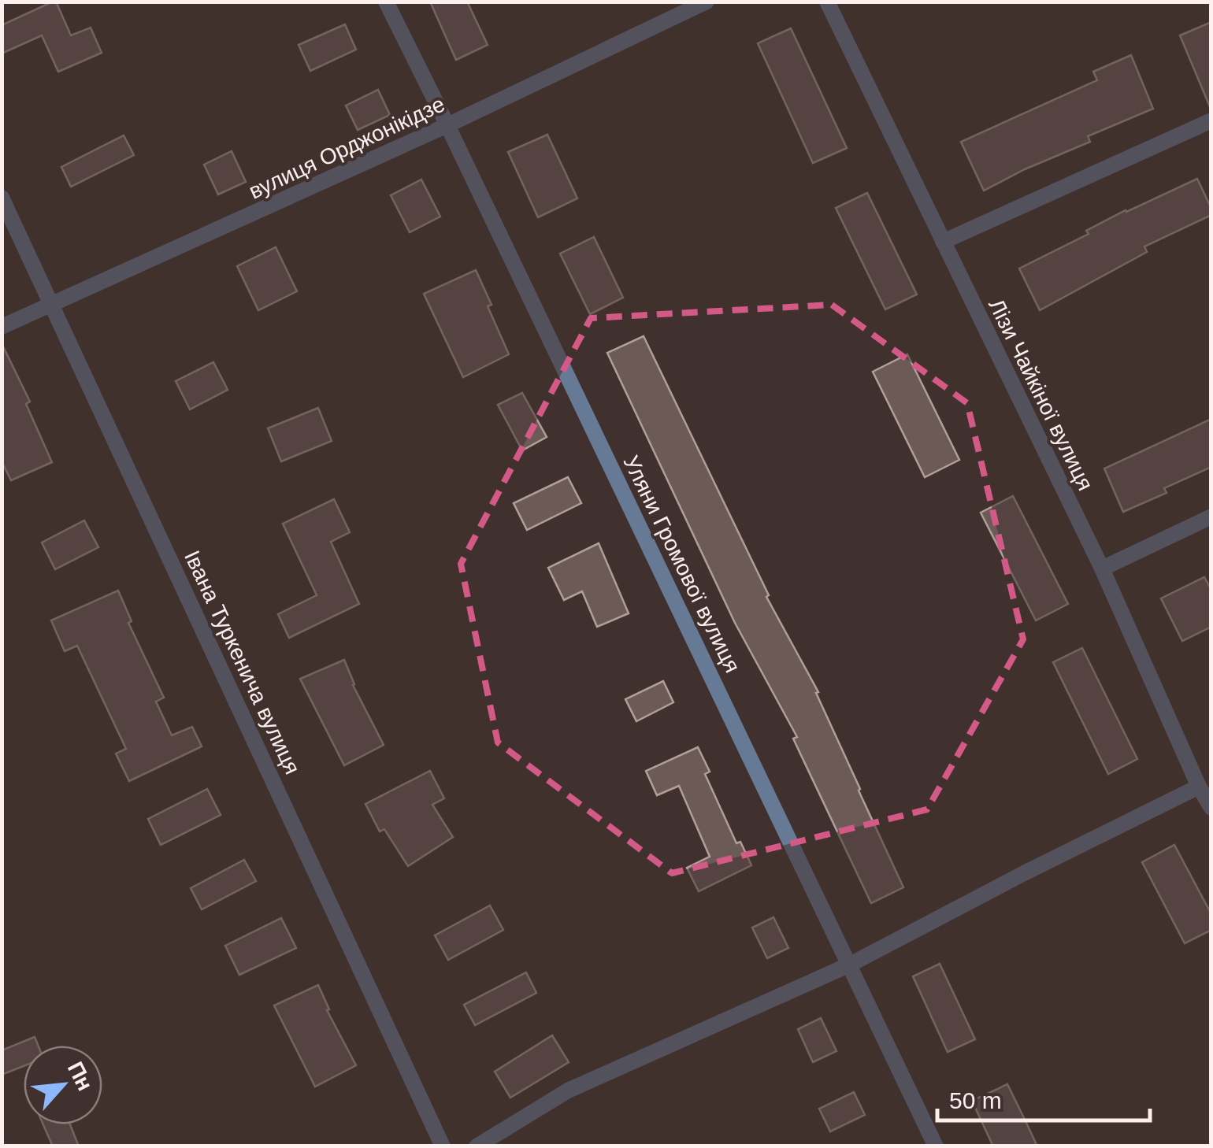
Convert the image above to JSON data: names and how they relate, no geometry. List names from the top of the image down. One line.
{"streets":{"street":["вулиця Орджонікідзе","Лізи Чайкіної вулиця","Уляни Громової вулиця","Івана Туркенича вулиця"]},"crossings":[["вулиця Орджонікідзе","Уляни Громової вулиця"],["вулиця Орджонікідзе","Івана Туркенича вулиця"]],"scale_bar":"50 m","north":"top right"}
